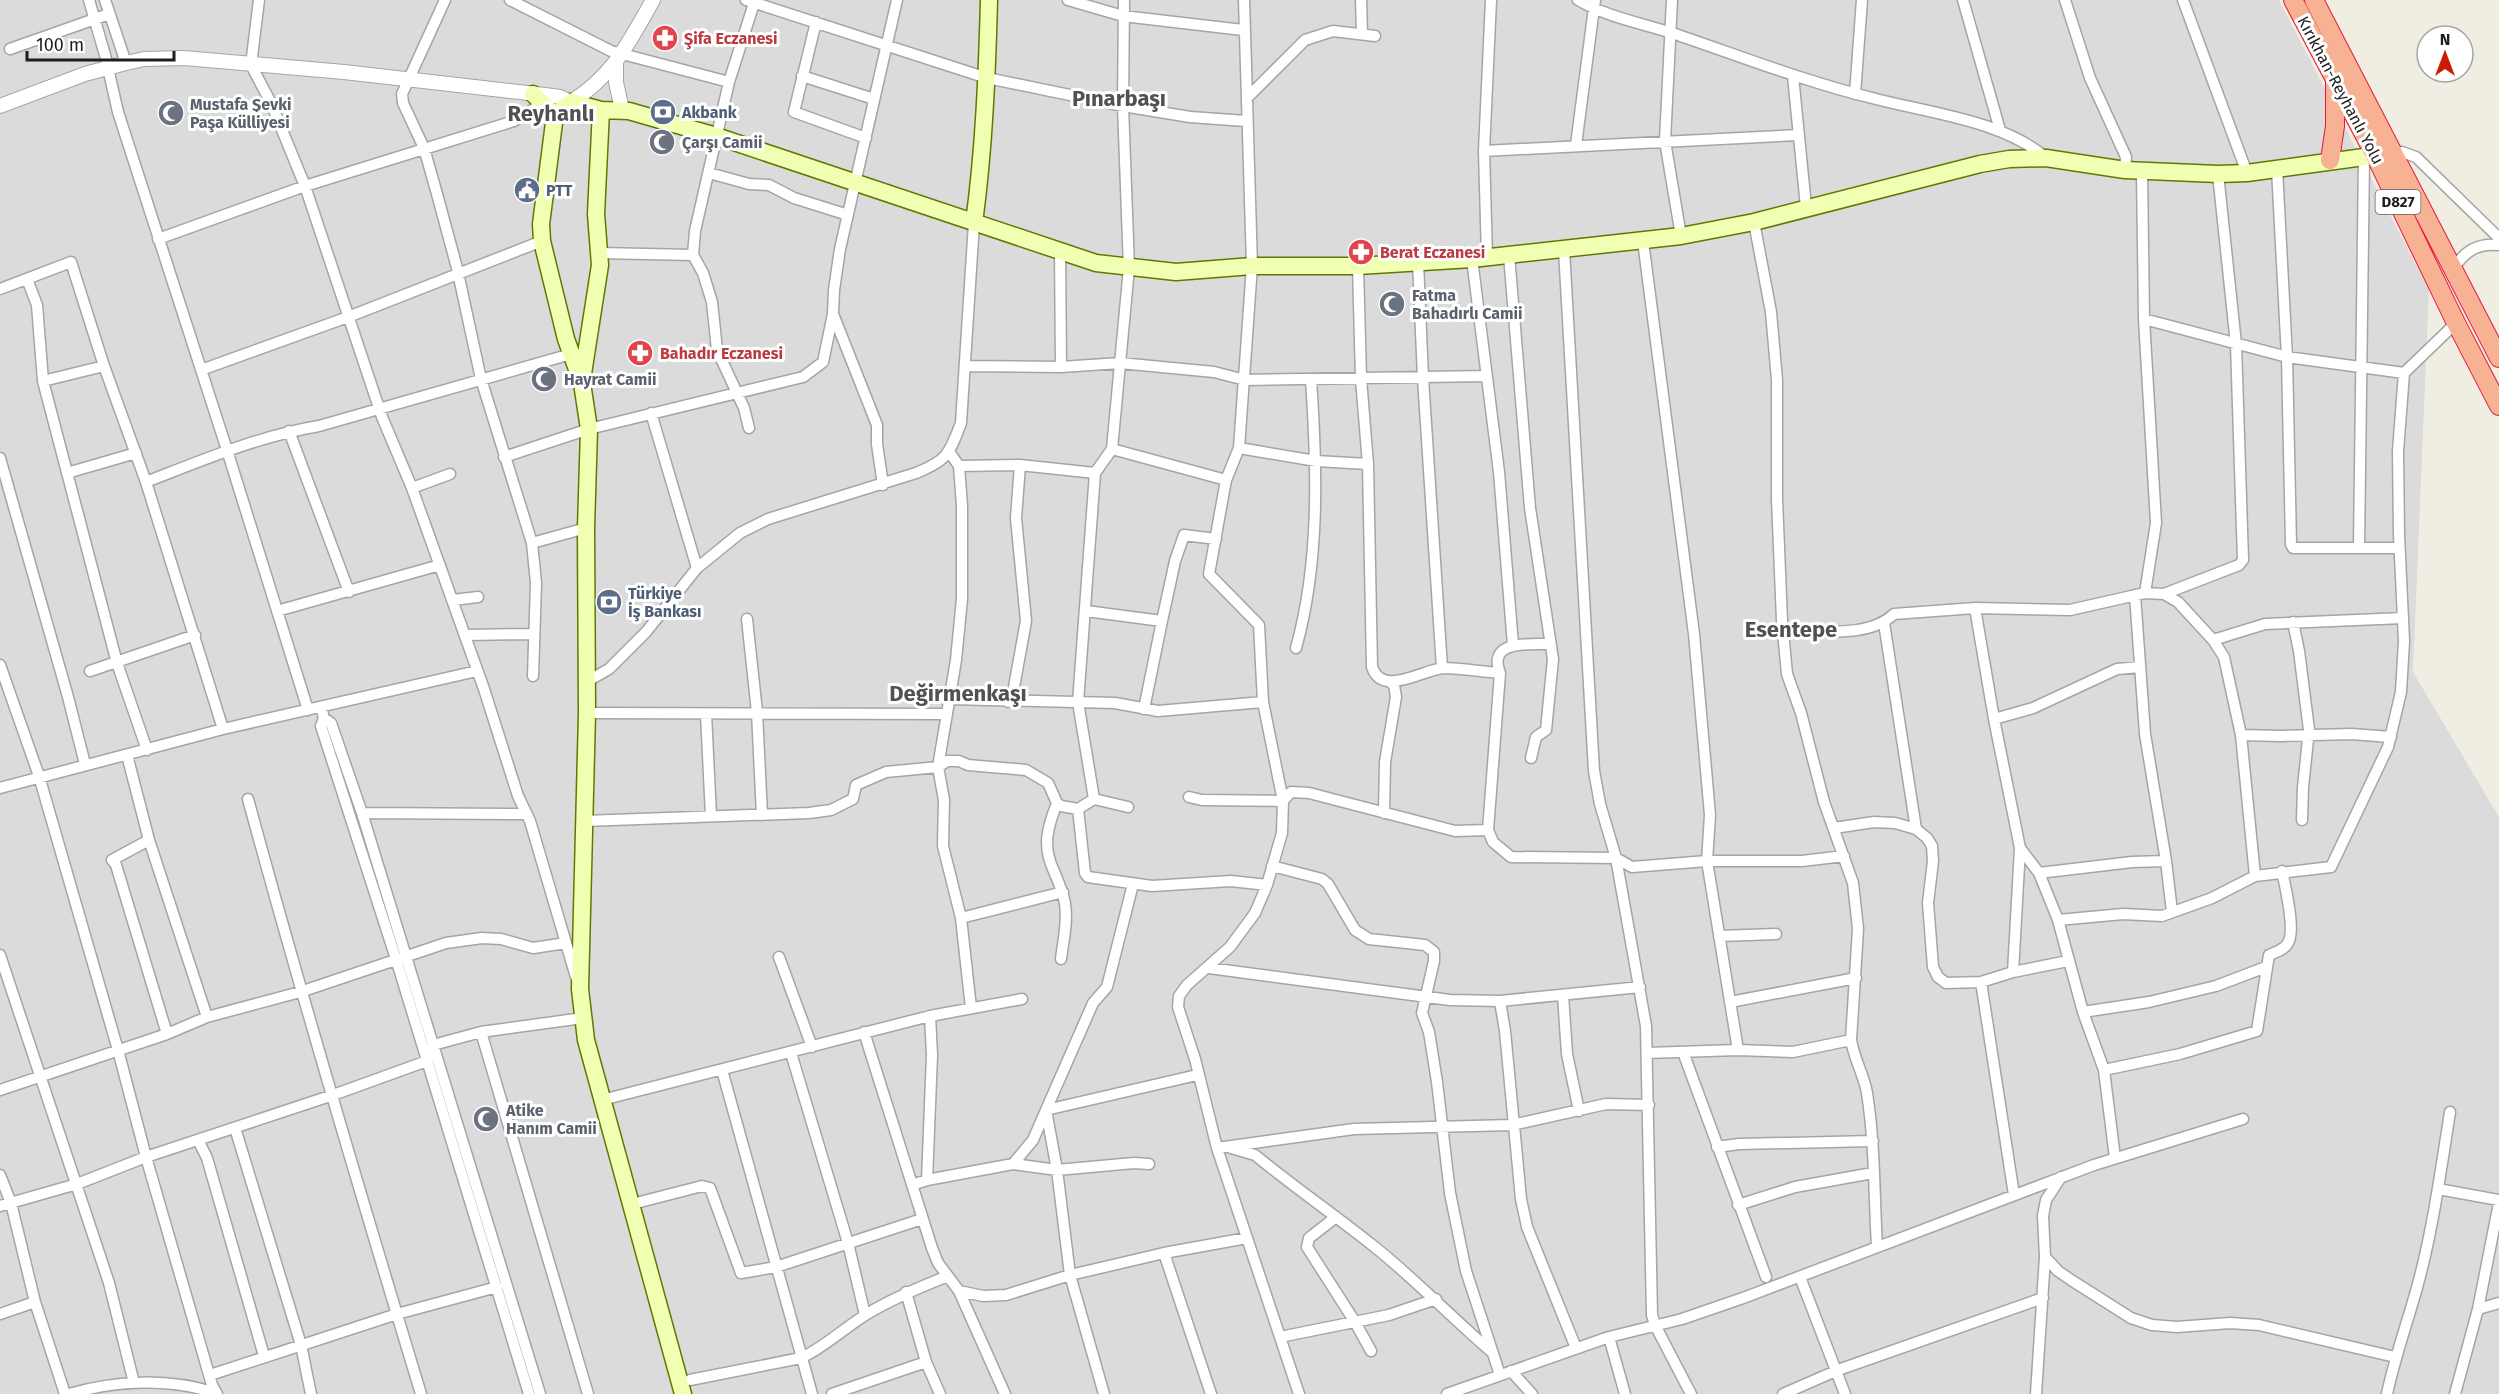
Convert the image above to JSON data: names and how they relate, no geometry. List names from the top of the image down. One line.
{"streets":{"highway":["Kırıkhan-Reyhanlı Yolu","D827"]},"districts":["Pınarbaşı","Reyhanlı","Esentepe","Değirmenkaşı"],"places":{"pharmacy":["Şifa Eczanesi","Berat Eczanesi","Bahadır Eczanesi"],"bank":["Akbank","Türkiye İş Bankası"],"mosque":["Mustafa Şevki Paşa Külliyesi","Çarşı Camii","Fatma Bahadırlı Camii","Hayrat Camii","Atike Hanım Camii"],"public building":["PTT"]},"scale_bar":"100 m","north":"top"}
